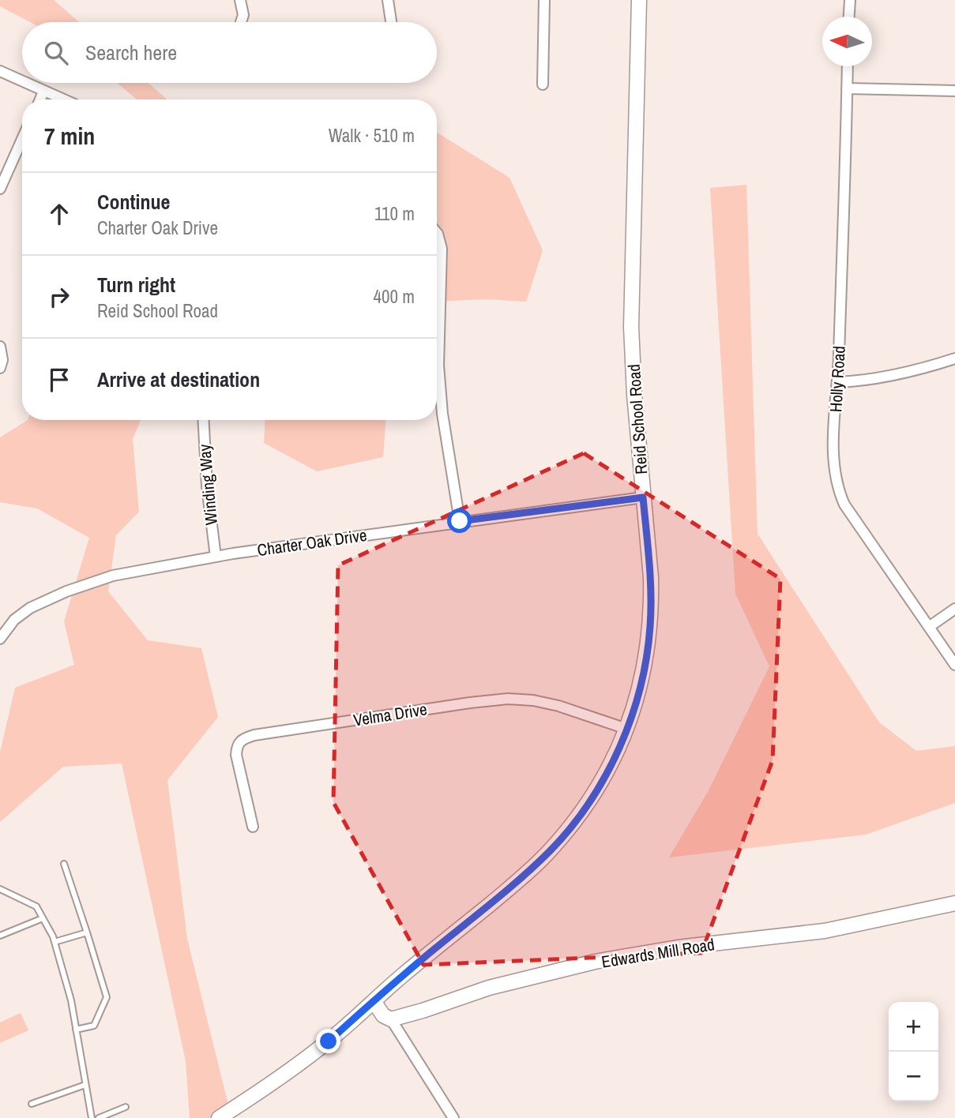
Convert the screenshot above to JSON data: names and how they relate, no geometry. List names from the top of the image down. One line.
{"streets":{"street":["Holly Road","Reid School Road","Winding Way","Charter Oak Drive","Velma Drive","Edwards Mill Road"]},"crossings":[["Reid School Road","Charter Oak Drive"],["Reid School Road","Velma Drive"],["Winding Way","Charter Oak Drive"]],"north":"left","page":{"search":"Search here","heading":["7 min","Walk · 510 m"],"list":[["Continue","Charter Oak Drive","110 m"],["Turn right","Reid School Road","400 m"],"Arrive at destination"],"map_buttons":["+","−"]}}
